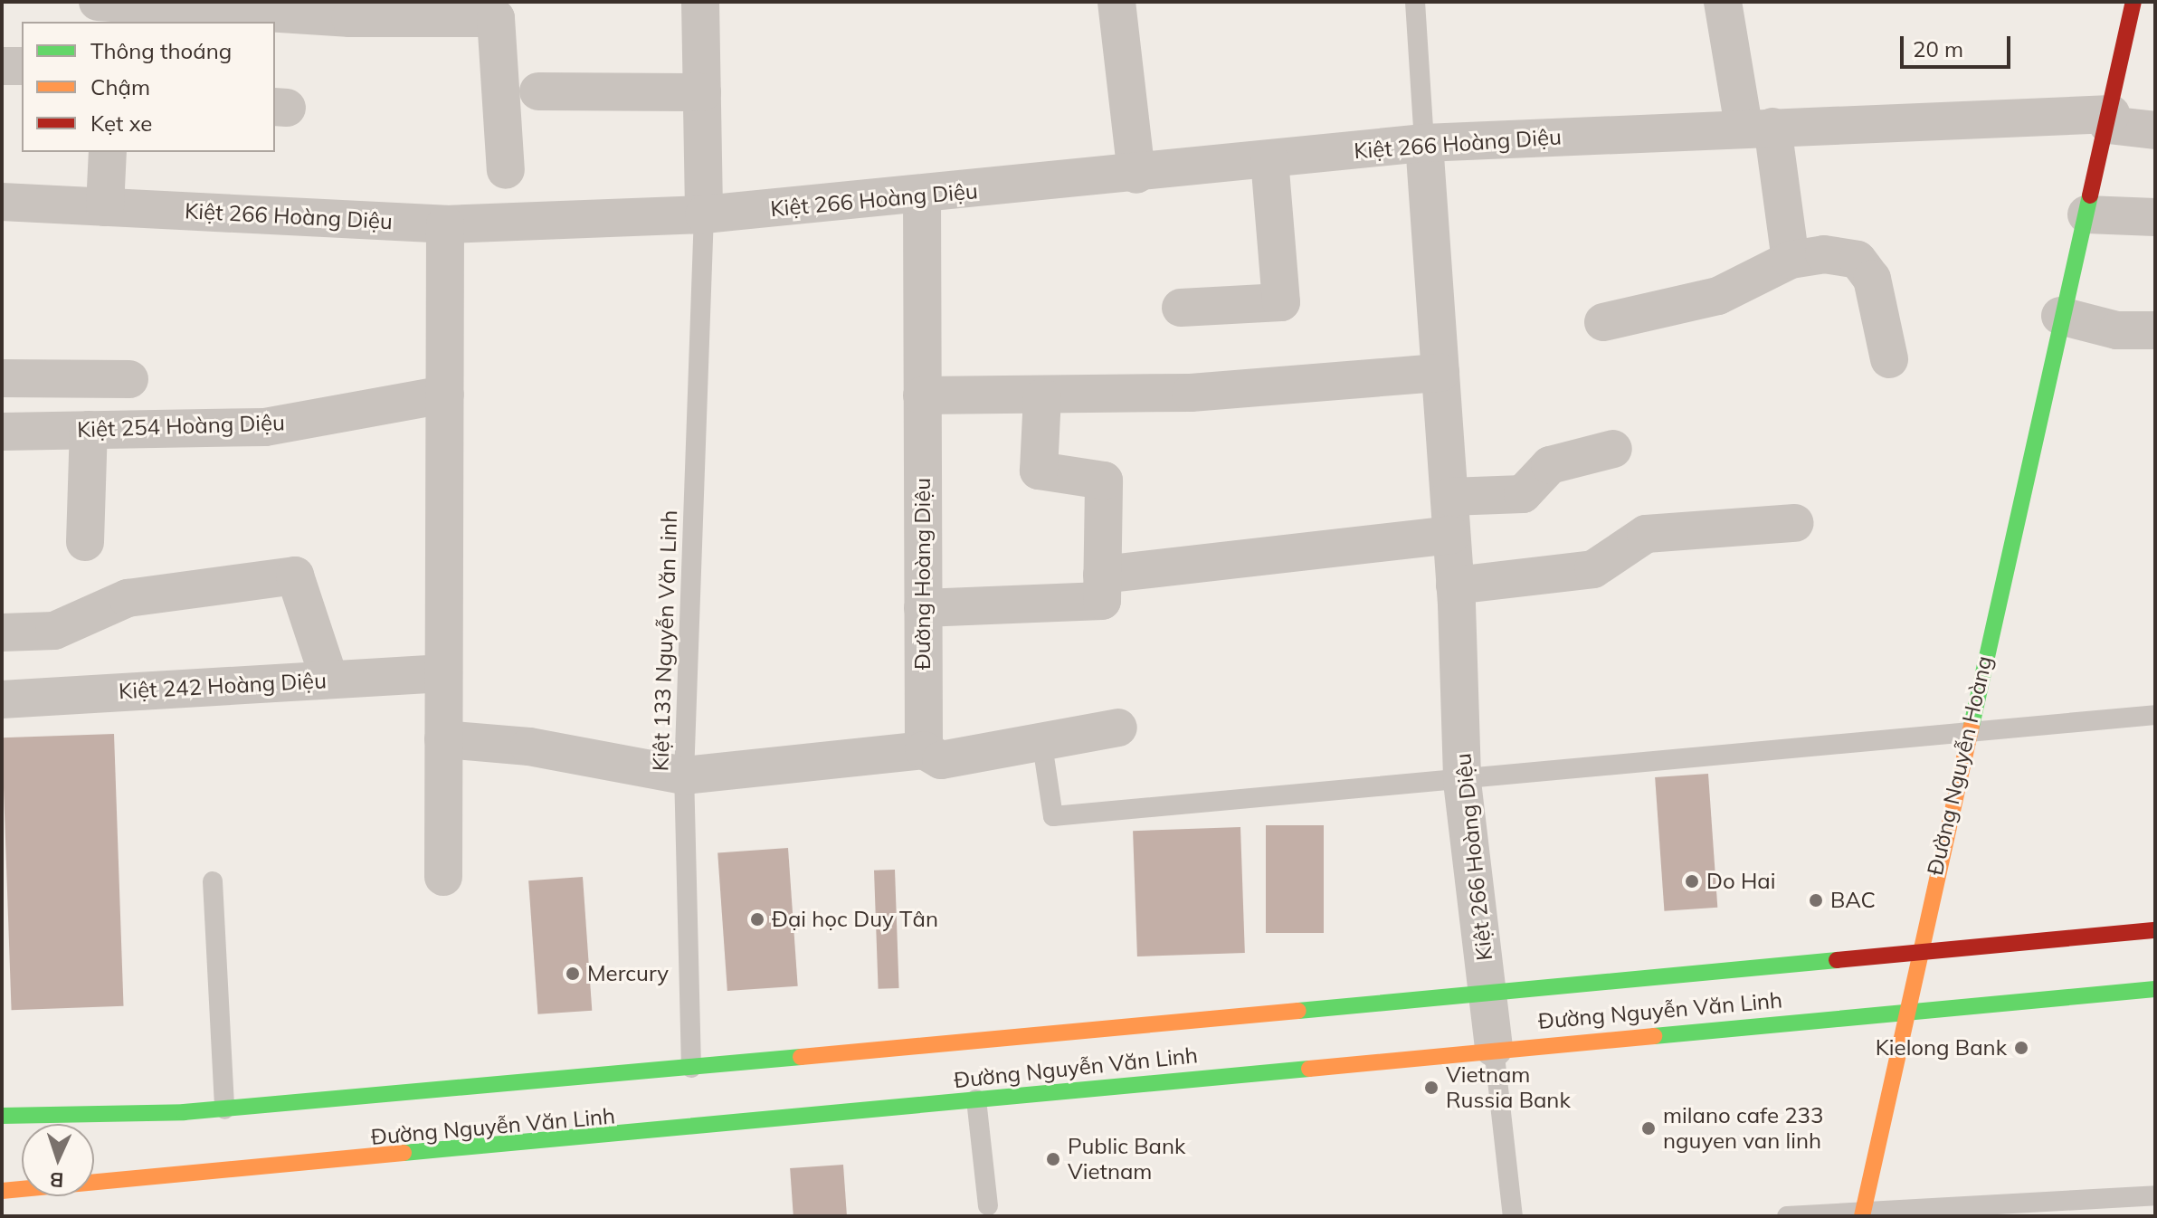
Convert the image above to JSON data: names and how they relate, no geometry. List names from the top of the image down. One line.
{"streets":{"main road":["Đường Nguyễn Hoàng","Đường Nguyễn Văn Linh"],"street":["Kiệt 266 Hoàng Diệu","Kiệt 254 Hoàng Diệu","Đường Hoàng Diệu","Kiệt 242 Hoàng Diệu"],"lane":["Kiệt 133 Nguyễn Văn Linh"]},"crossings":[["Kiệt 266 Hoàng Diệu","Đường Hoàng Diệu"],["Kiệt 266 Hoàng Diệu","Kiệt 133 Nguyễn Văn Linh"],["Kiệt 266 Hoàng Diệu","Đường Nguyễn Hoàng"],["Kiệt 266 Hoàng Diệu","Đường Nguyễn Văn Linh"],["Kiệt 133 Nguyễn Văn Linh","Đường Nguyễn Văn Linh"],["Đường Nguyễn Hoàng","Đường Nguyễn Văn Linh"]],"places":["Do Hai","BAC","Đại học Duy Tân","Mercury","Kielong Bank","Vietnam Russia Bank","milano cafe 233 nguyen van linh","Public Bank Vietnam"],"legend":["Thông thoáng","Chậm","Kẹt xe"],"scale_bar":"20 m","north":"bottom"}
